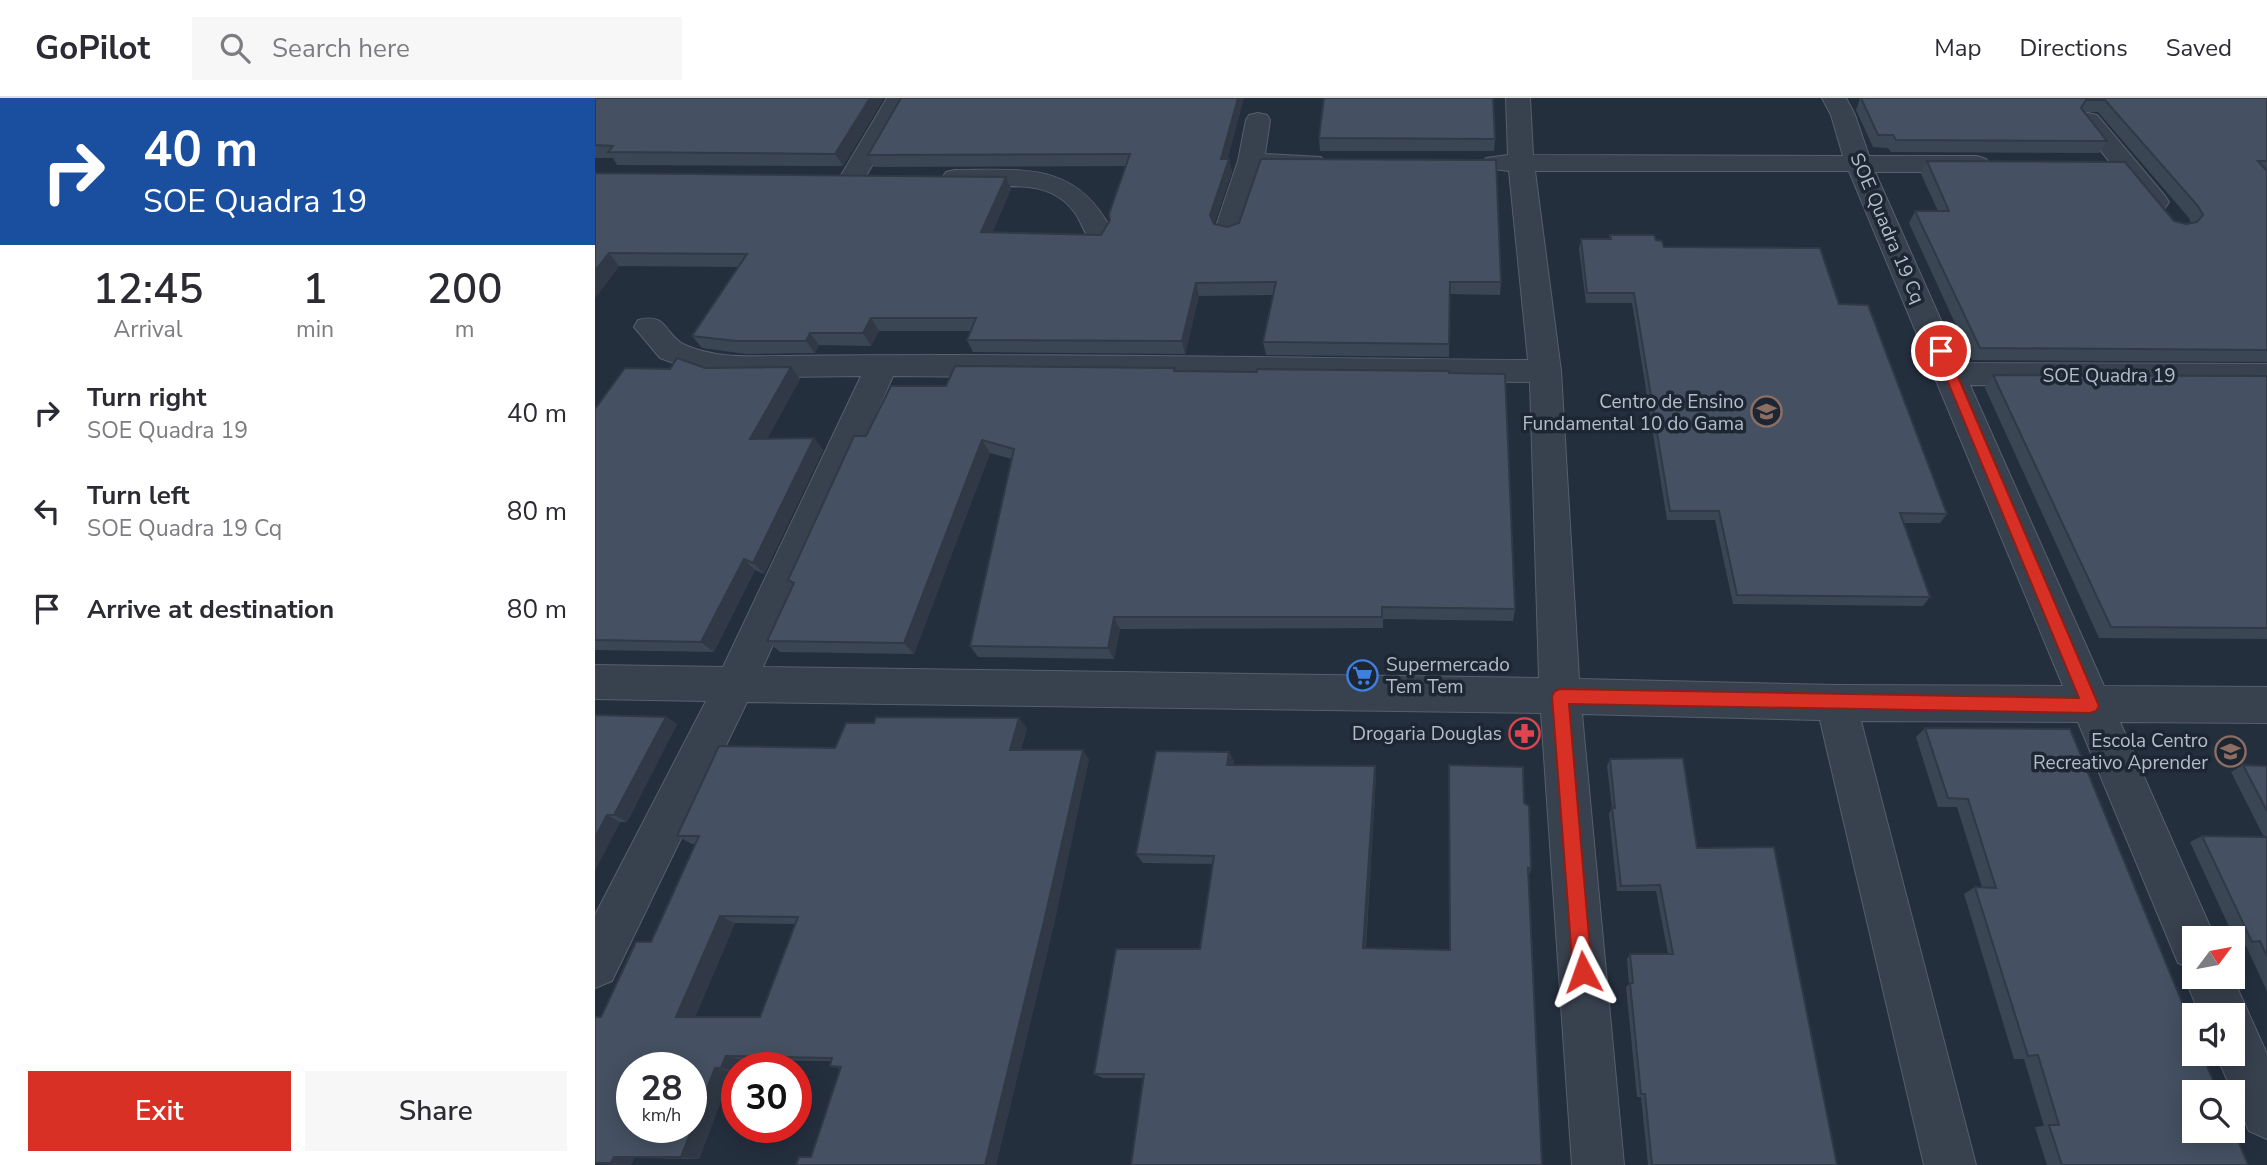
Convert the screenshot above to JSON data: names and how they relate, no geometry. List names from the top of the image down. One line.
{"streets":{"street":["SOE Quadra 19 Cq","SOE Quadra 19"]},"crossings":[["SOE Quadra 19 Cq","SOE Quadra 19"]],"places":{"school or university":["Centro de Ensino Fundamental 10 do Gama","Escola Centro Recreativo Aprender"],"supermarket":["Supermercado Tem Tem"],"pharmacy":["Drogaria Douglas"]},"north":"top right","page":{"header":"GoPilot","search":"Search here","nav":["Map","Directions","Saved"],"turn":["40 m","SOE Quadra 19"],"eta":["12:45","Arrival","1","min","200","m"],"list":[{"name":"Turn right","note":"SOE Quadra 19","value":"40 m"},{"name":"Turn left","note":"SOE Quadra 19 Cq","value":"80 m"},{"name":"Arrive at destination","value":"80 m"}],"speed":"28 km/h","limit":"30","buttons":["Exit","Share"]}}
